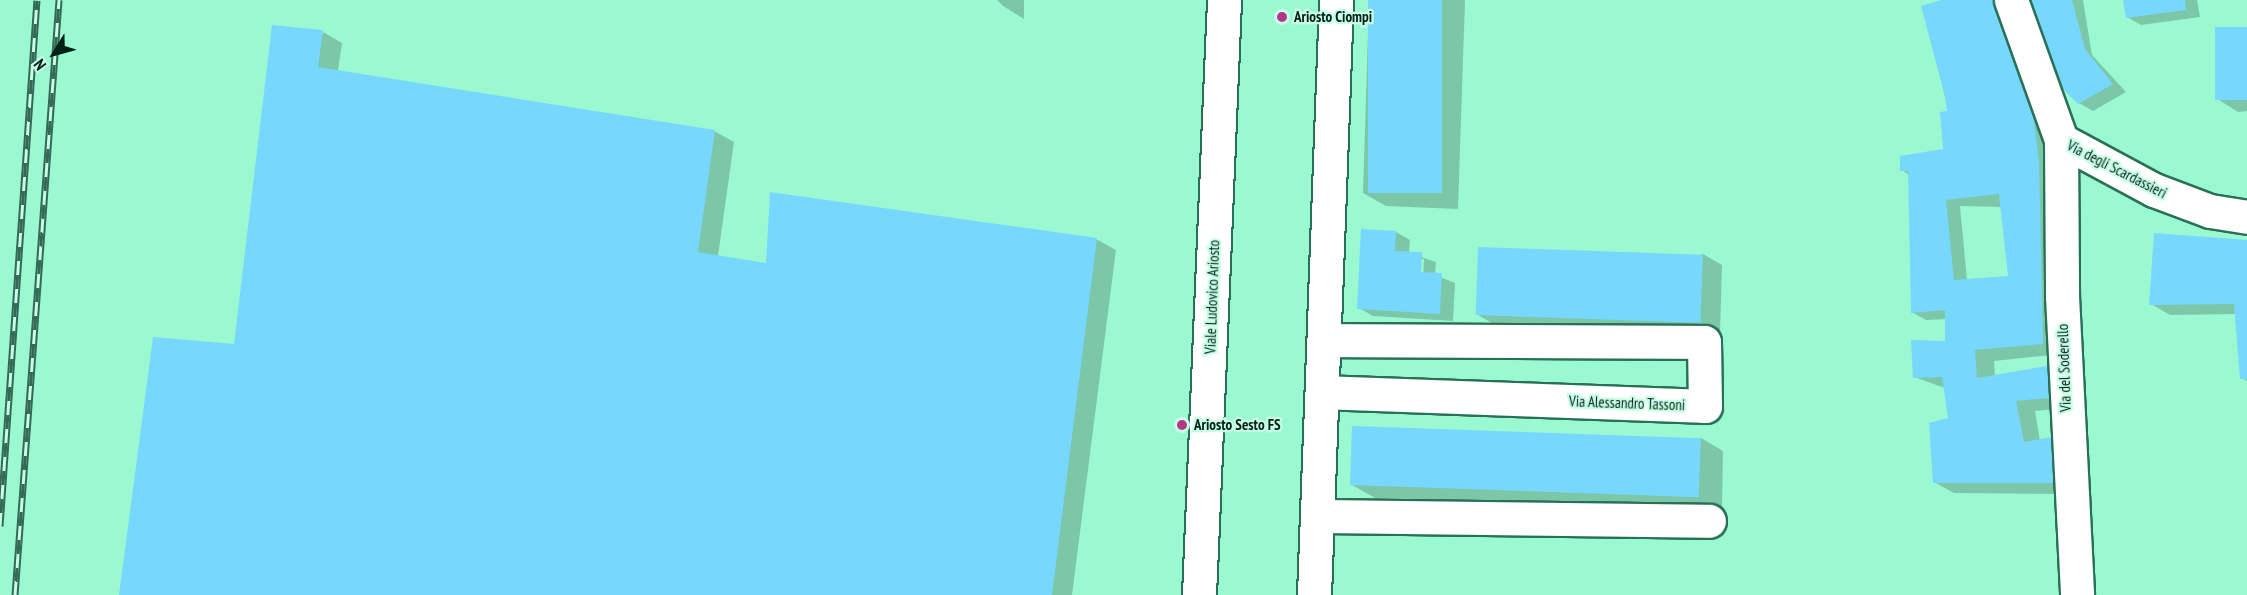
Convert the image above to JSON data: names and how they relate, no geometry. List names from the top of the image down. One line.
{"streets":{"street":["Via degli Scardassieri","Viale Ludovico Ariosto","Via del Soderello","Via Alessandro Tassoni"]},"crossings":[["Via degli Scardassieri","Via del Soderello"]],"places":["Ariosto Ciompi","Ariosto Sesto FS"],"north":"bottom left"}
